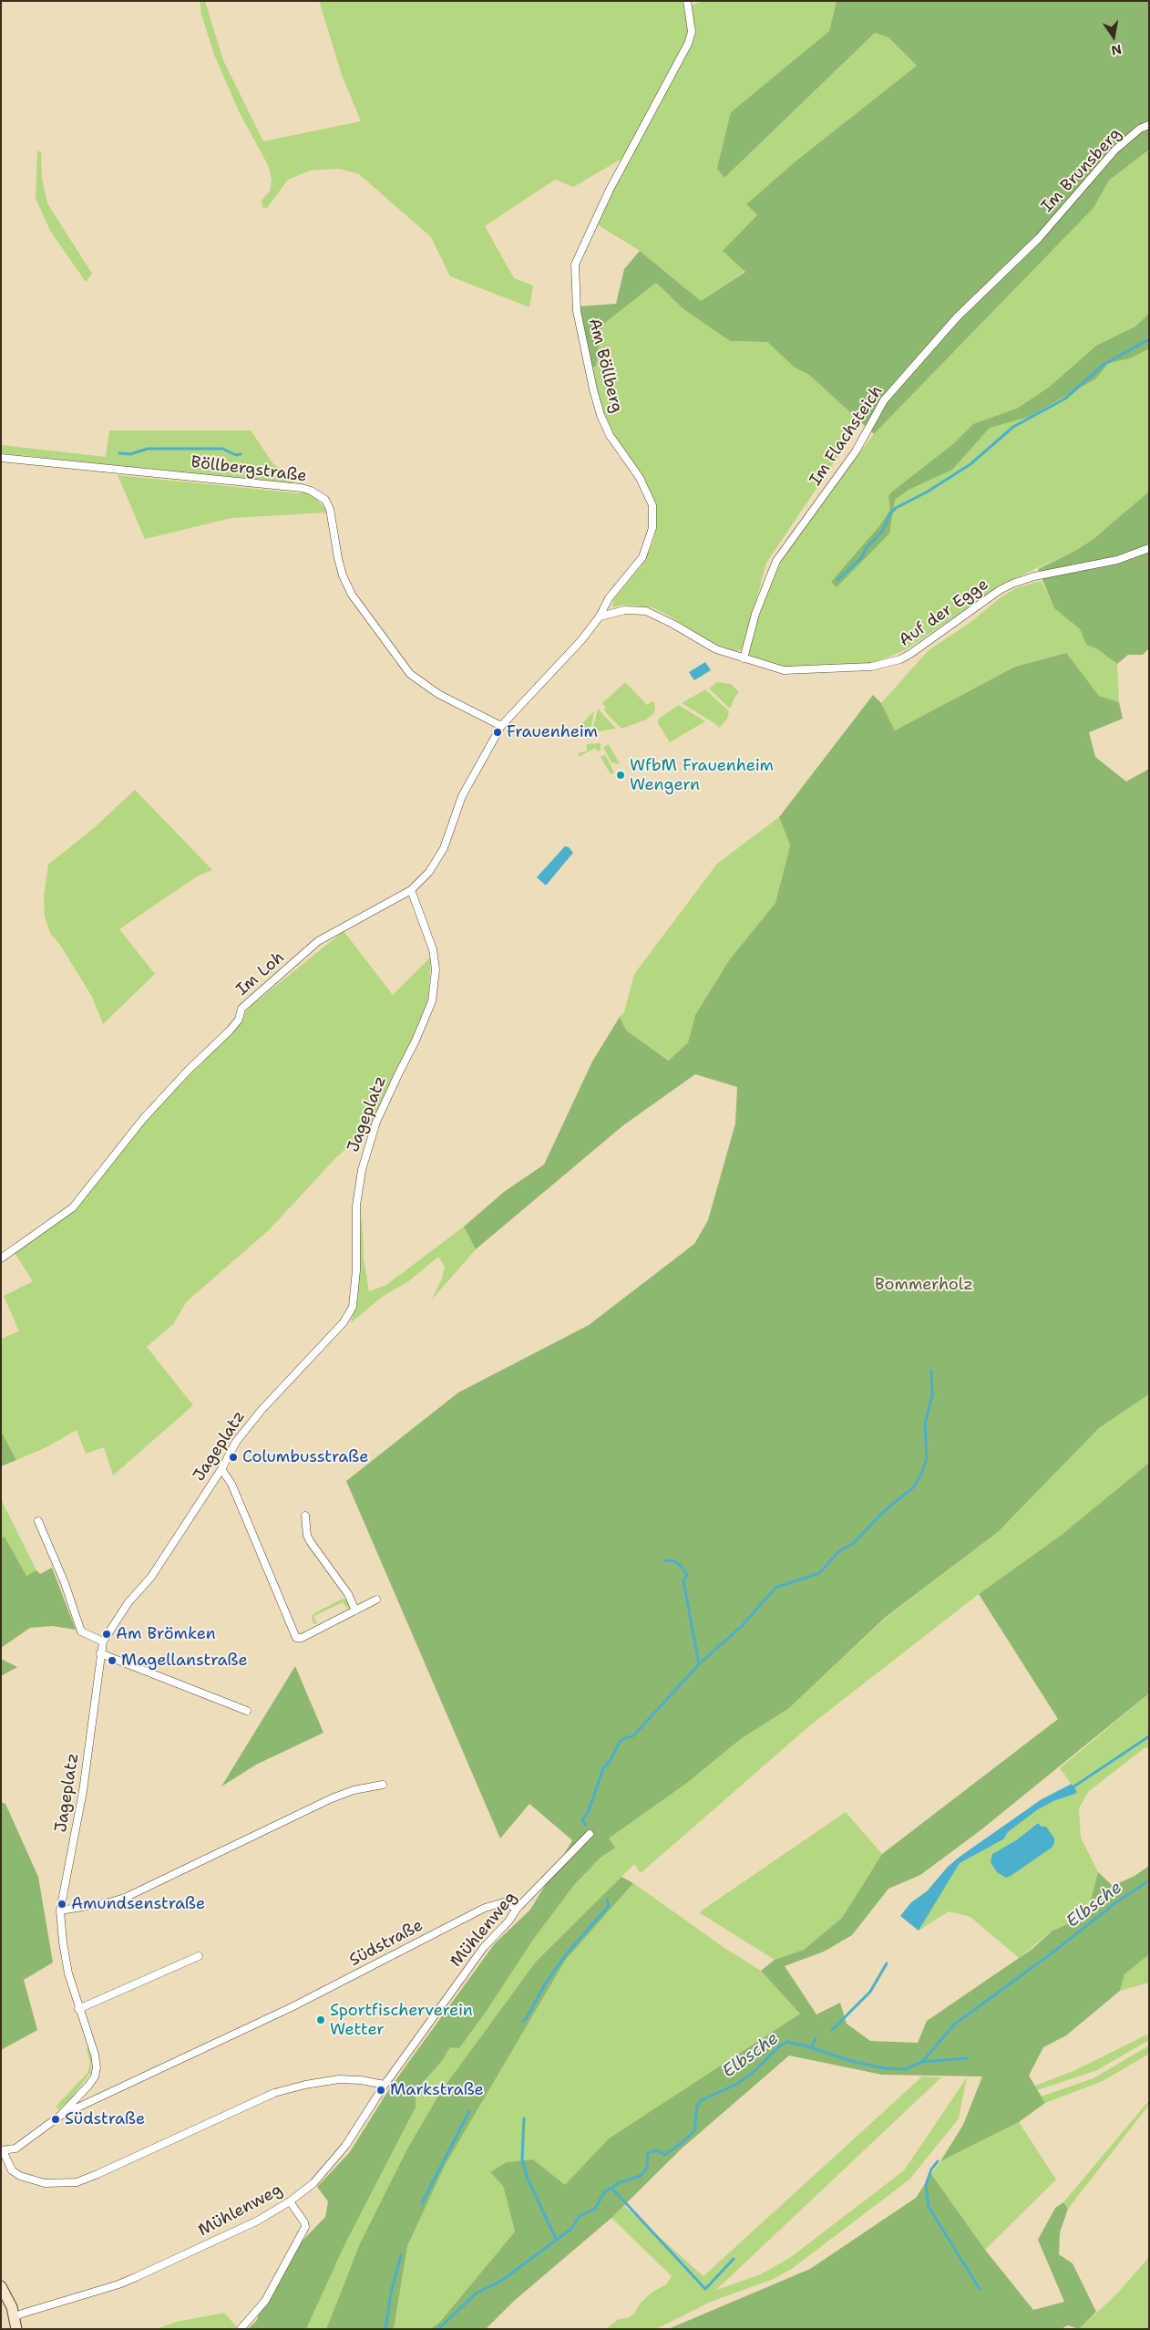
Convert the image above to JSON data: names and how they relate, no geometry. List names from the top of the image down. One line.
{"streets":{"street":["Im Brunsberg","Am Böllberg","Im Flachsteich","Böllbergstraße","Auf der Egge","Im Loh","Jageplatz","Mühlenweg","Südstraße"]},"crossings":[["Im Brunsberg","Im Flachsteich"],["Am Böllberg","Böllbergstraße"],["Am Böllberg","Auf der Egge"],["Am Böllberg","Im Loh"],["Im Flachsteich","Auf der Egge"],["Böllbergstraße","Im Loh"],["Im Loh","Jageplatz"],["Jageplatz","Südstraße"],["Mühlenweg","Südstraße"]],"water":["Elbsche"],"parks":["Bommerholz"],"places":["Frauenheim","WfbM Frauenheim Wengern","Columbusstraße","Am Brömken","Magellanstraße","Amundsenstraße","Sportfischerverein Wetter","Markstraße","Südstraße"],"north":"bottom"}
